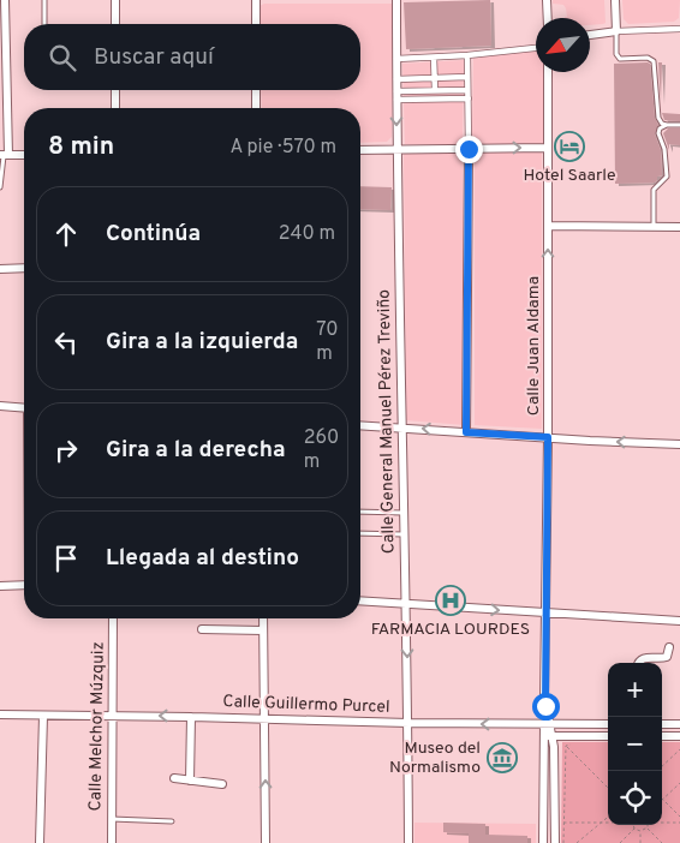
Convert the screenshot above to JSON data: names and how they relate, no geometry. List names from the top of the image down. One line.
{"streets":{"street":["Calle Juan Aldama","Calle General Manuel Pérez Treviño","Calle Guillermo Purcel","Calle Melchor Múzquiz"]},"crossings":[["Calle Juan Aldama","Calle Guillermo Purcel"],["Calle General Manuel Pérez Treviño","Calle Guillermo Purcel"],["Calle Guillermo Purcel","Calle Melchor Múzquiz"]],"one_way":["Calle Guillermo Purcel"],"places":{"hotel":["Hotel Saarle"],"hospital":["FARMACIA LOURDES"],"museum":["Museo del Normalismo"]},"north":"bottom left","page":{"search":"Buscar aquí","heading":["8 min","A pie · 570 m"],"list":[["Continúa","240 m"],["Gira a la izquierda","70 m"],["Gira a la derecha","260 m"],"Llegada al destino"],"map_buttons":["+","−"]}}
